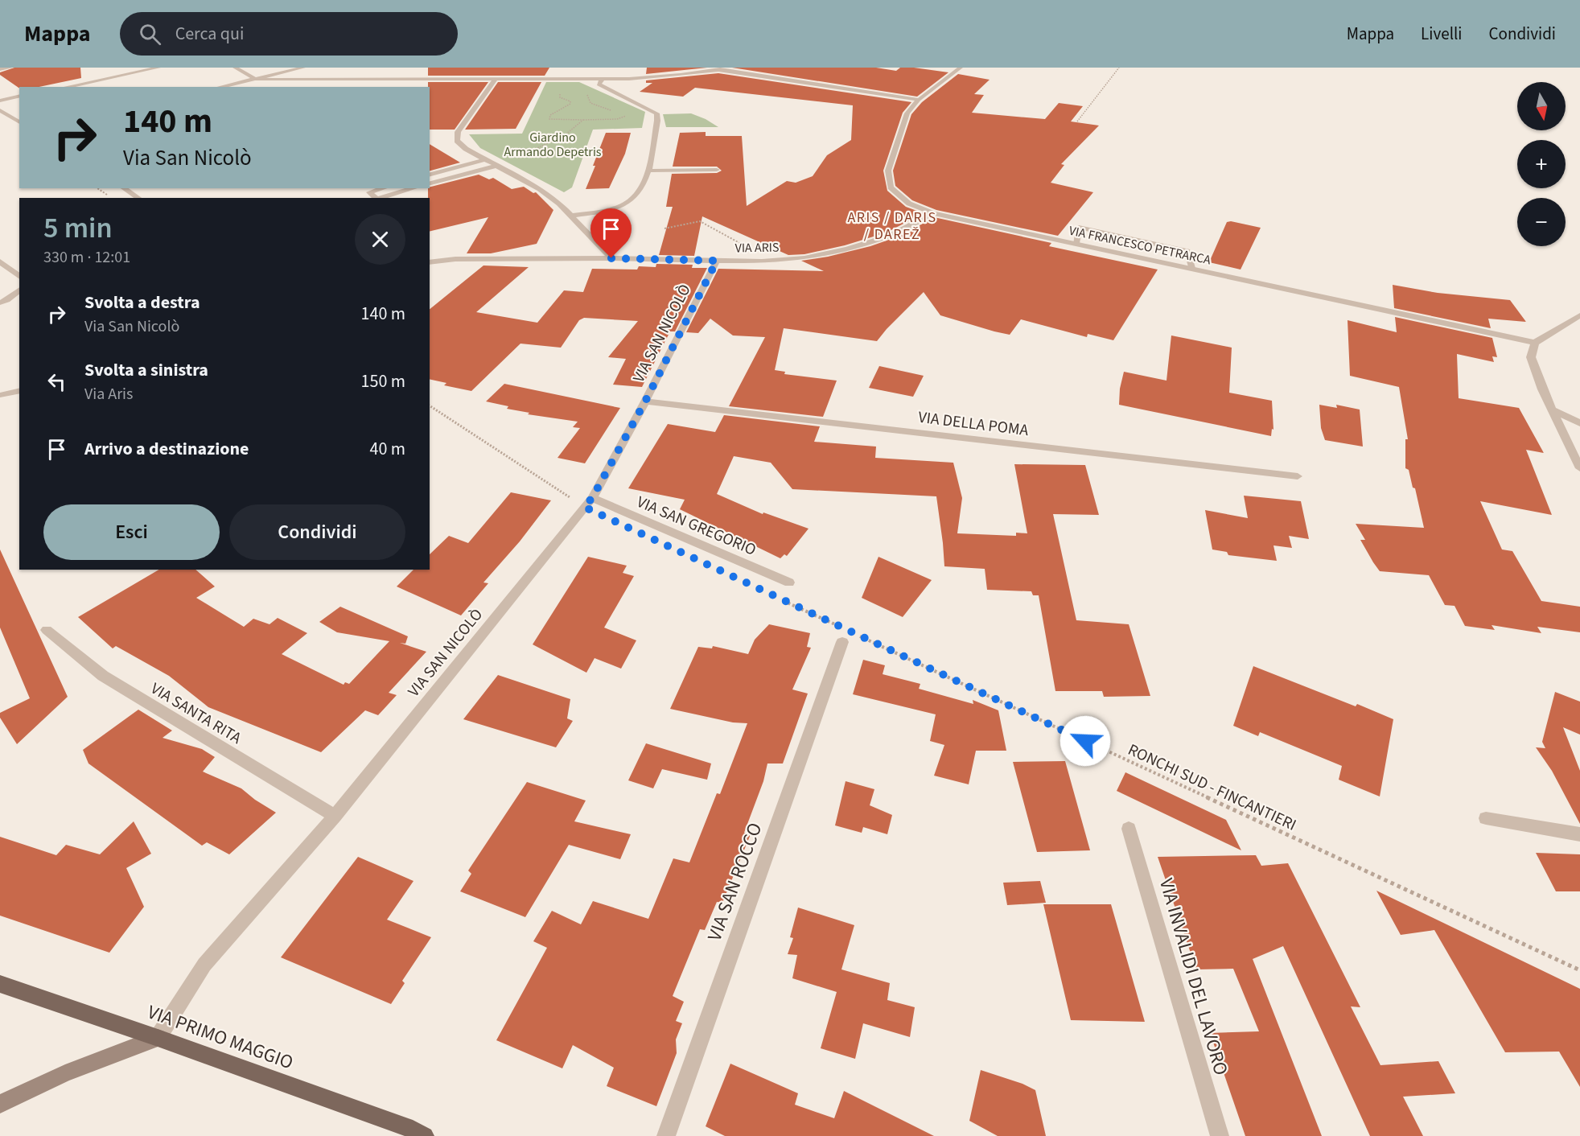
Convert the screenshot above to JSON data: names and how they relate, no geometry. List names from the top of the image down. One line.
{"streets":{"main road":["VIA PRIMO MAGGIO"],"street":["VIA FRANCESCO PETRARCA","VIA ARIS","VIA SAN NICOLÒ","VIA DELLA POMA","VIA SAN GREGORIO","VIA SANTA RITA","VIA SAN ROCCO","VIA INVALIDI DEL LAVORO"],"path":["RONCHI SUD - FINCANTIERI"]},"crossings":[["VIA FRANCESCO PETRARCA","VIA ARIS"],["VIA ARIS","VIA SAN NICOLÒ"],["VIA SAN NICOLÒ","VIA DELLA POMA"],["VIA SAN NICOLÒ","VIA SAN GREGORIO"],["VIA SAN NICOLÒ","VIA SANTA RITA"],["VIA SAN NICOLÒ","VIA PRIMO MAGGIO"],["RONCHI SUD - FINCANTIERI","VIA SAN ROCCO"]],"districts":["ARIS / DARIS / DAREŽ"],"parks":["Giardino Armando Depetris"],"north":"bottom","page":{"header":"Mappa","search":"Cerca qui","nav":["Mappa","Livelli","Condividi"],"map_buttons":["+","−"],"turn":["140 m","Via San Nicolò"],"heading":["5 min","330 m · 12:01"],"list":[{"name":"Svolta a destra","note":"Via San Nicolò","value":"140 m"},{"name":"Svolta a sinistra","note":"Via Aris","value":"150 m"},{"name":"Arrivo a destinazione","value":"40 m"}],"buttons":["Esci","Condividi"]}}
